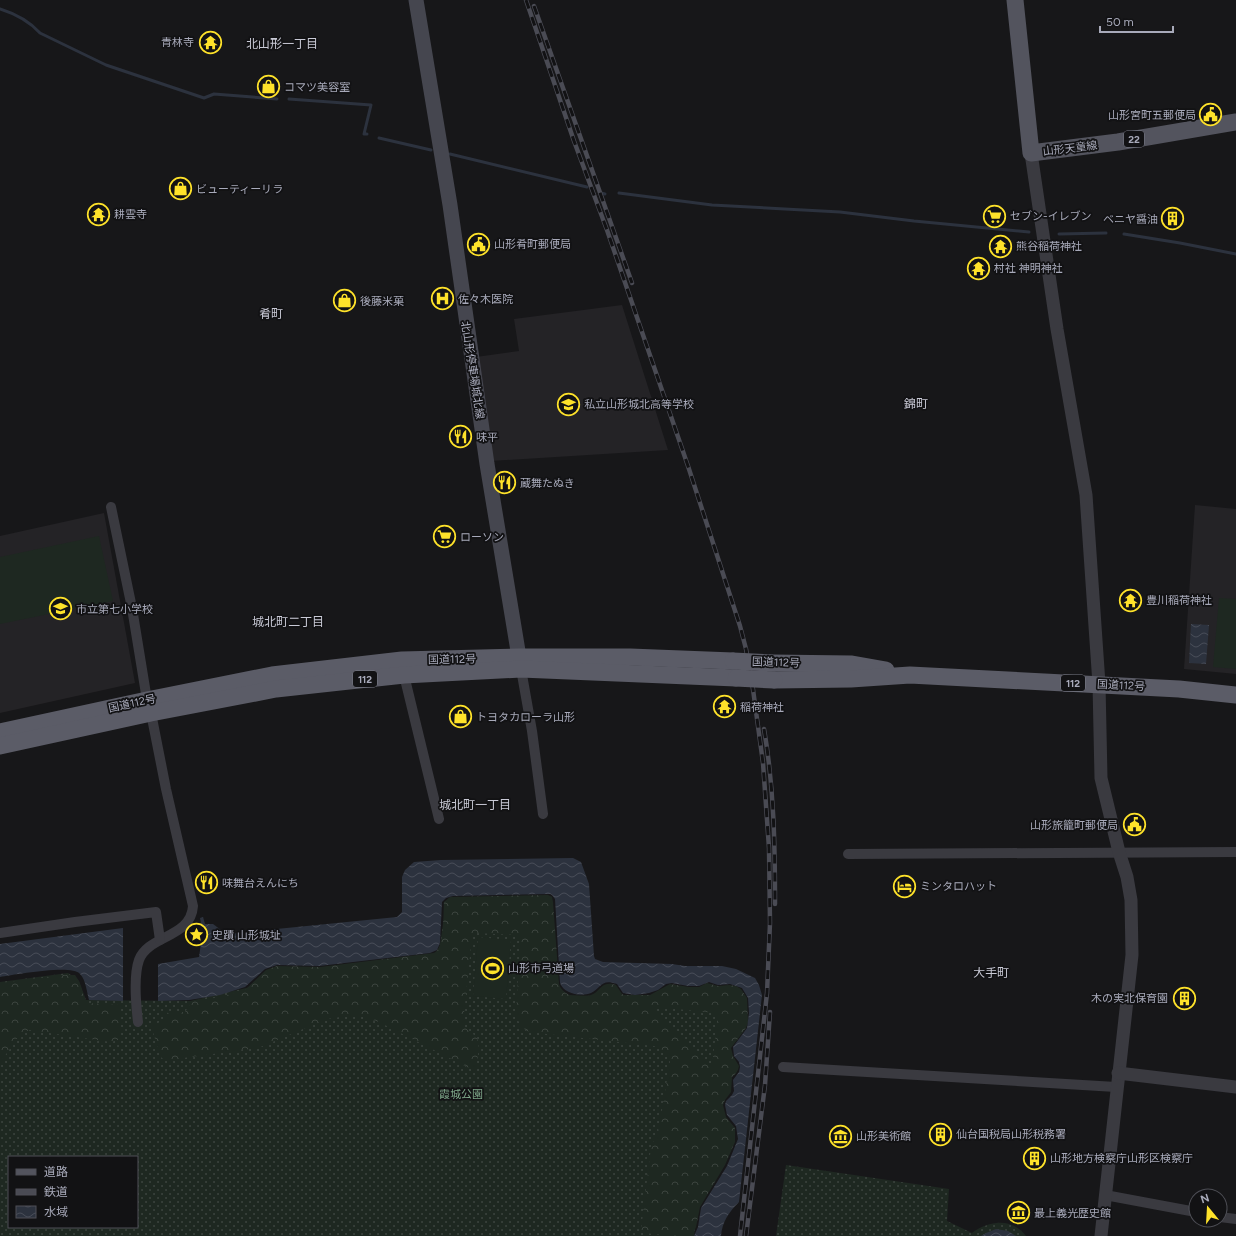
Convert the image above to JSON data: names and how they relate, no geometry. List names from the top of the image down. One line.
{"streets":{"highway":["国道112号","112"],"main road":["22","山形天童線","北山形停車場城北線"]},"crossings":[["北山形停車場城北線","国道112号"]],"districts":["北山形一丁目","肴町","錦町","城北町二丁目","城北町一丁目","大手町"],"parks":["霞城公園"],"places":{"temple":["青林寺","耕雲寺","熊谷稲荷神社","村社 神明神社","豊川稲荷神社","稲荷神社"],"shop":["コマツ美容室","ビューティーリラ","後藤米菓","トヨタカローラ山形"],"public building":["山形宮町五郵便局","山形肴町郵便局","山形旅籠町郵便局"],"supermarket":["セブン-イレブン","ローソン"],"building":["ベニヤ醤油","木の実北保育園","仙台国税局山形税務署","山形地方検察庁山形区検察庁"],"hospital":["佐々木医院"],"school or university":["私立山形城北高等学校","市立第七小学校"],"restaurant":["味平","蔵舞たぬき","味舞台えんにち"],"hotel":["ミンタロハット"],"place":["史蹟 山形城址"],"sports":["山形市弓道場"],"museum":["山形美術館","最上義光歴史館"]},"legend":["道路","鉄道","水域"],"scale_bar":"50 m","north":"top"}
